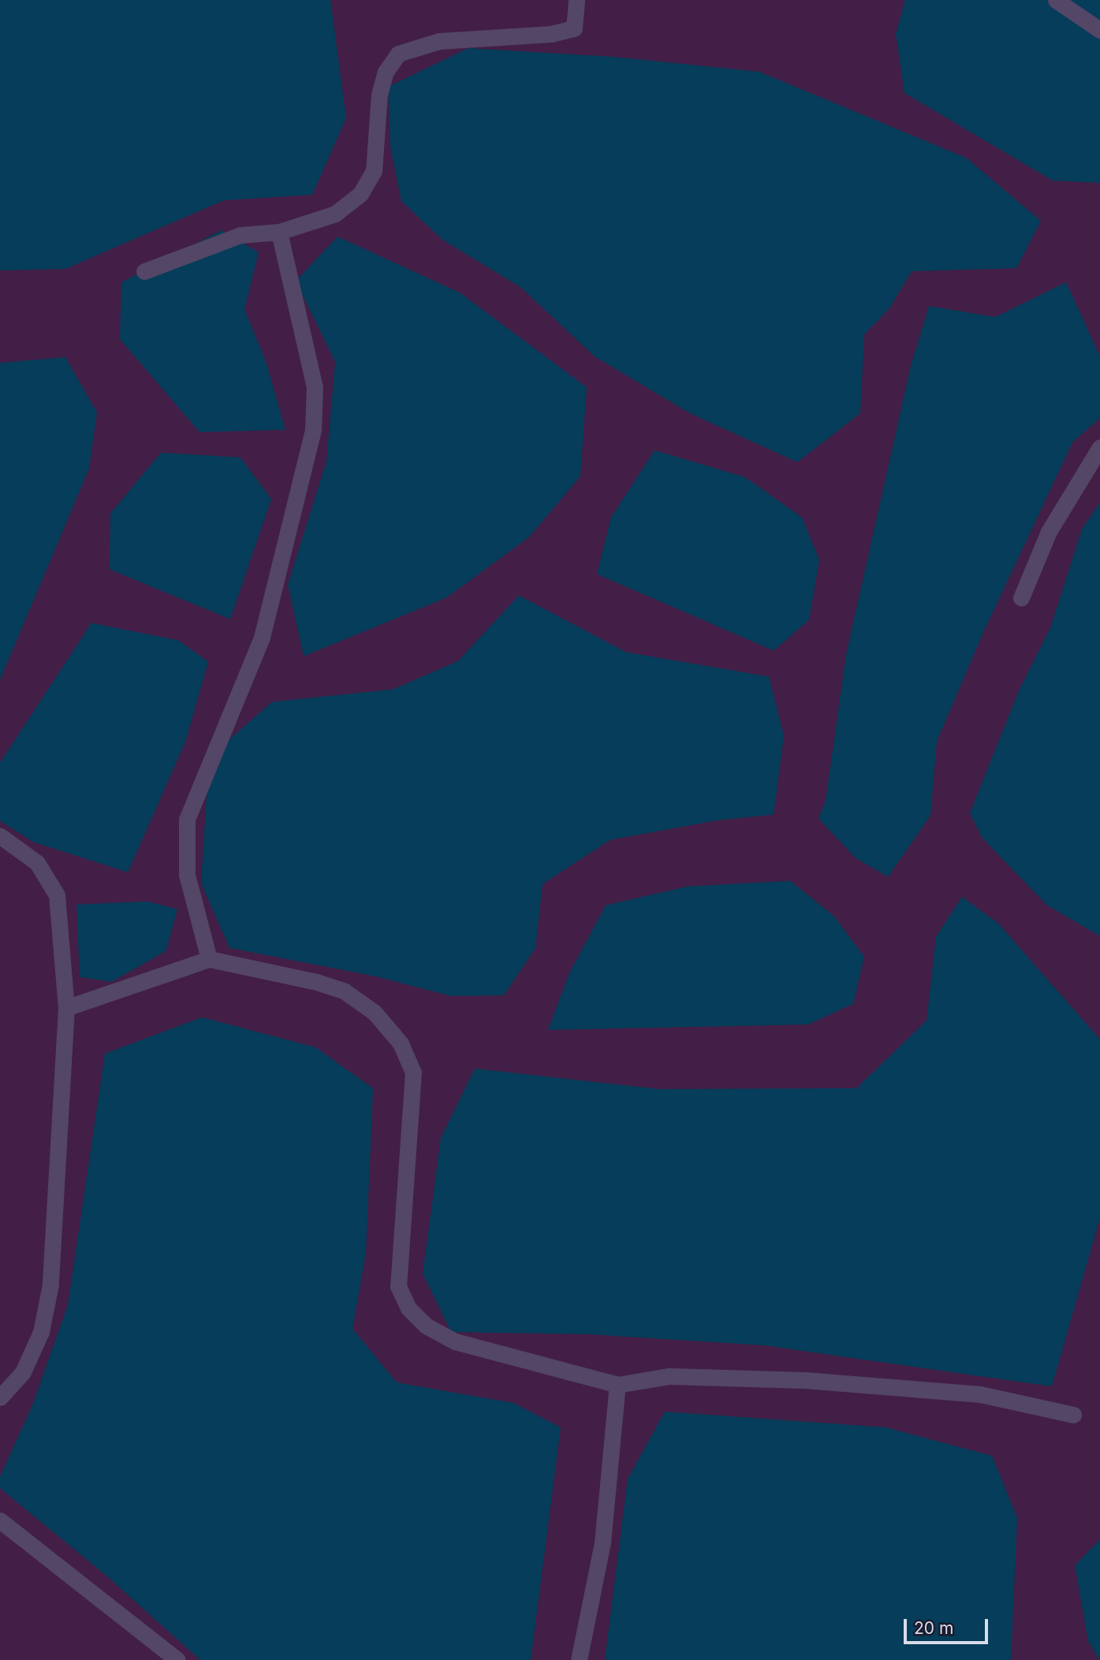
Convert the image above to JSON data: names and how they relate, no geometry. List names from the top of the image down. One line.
{"scale_bar":"20 m"}
